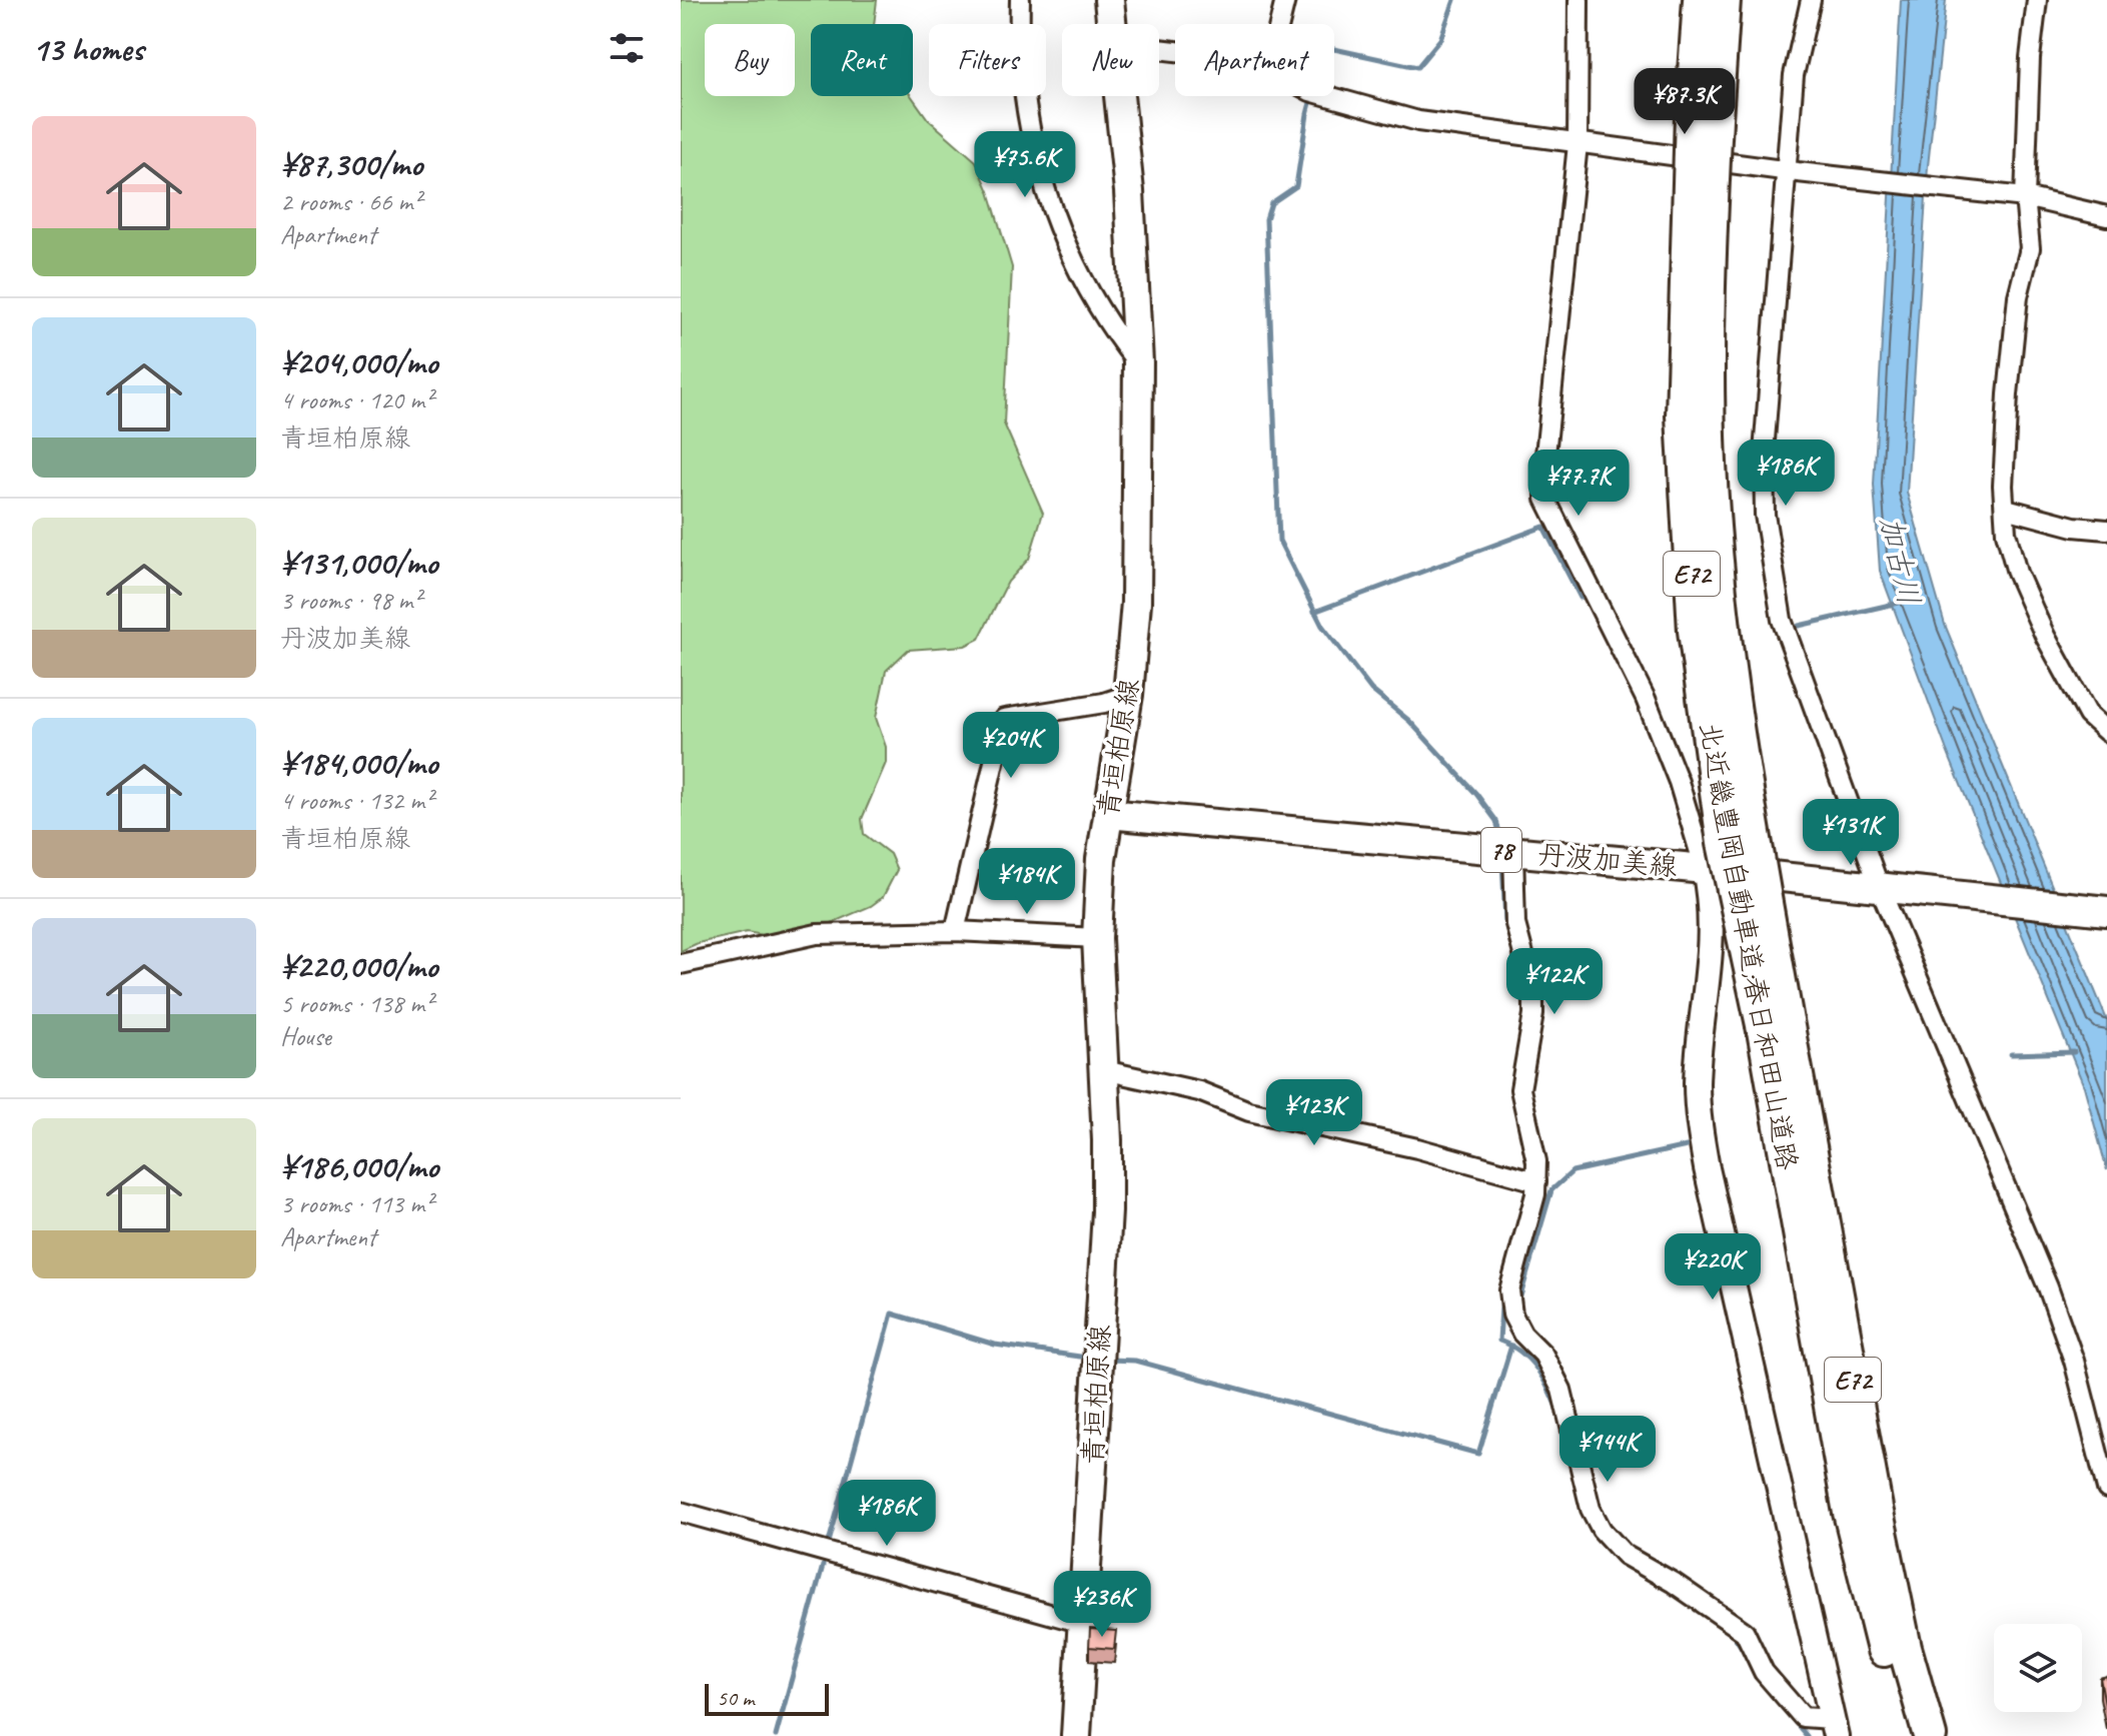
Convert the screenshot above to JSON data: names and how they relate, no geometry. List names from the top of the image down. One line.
{"streets":{"highway":["E72","北近畿豊岡自動車道;春日和田山道路"],"main road":["青垣柏原線","78","丹波加美線"]},"crossings":[["青垣柏原線","丹波加美線"]],"water":["加古川"],"scale_bar":"50 m","page":{"heading":"13 homes","chip":["Buy","Rent","Filters","New","Apartment"],"price":["¥87.3K","¥75.6K","¥186K","¥77.7K","¥204K","¥131K","¥184K","¥122K","¥123K","¥220K","¥144K","¥186K","¥236K"],"list":[{"name":"¥87,300/mo","note":"2 rooms · 66 m² · Apartment"},{"name":"¥204,000/mo","note":"4 rooms · 120 m² · 青垣柏原線"},{"name":"¥131,000/mo","note":"3 rooms · 98 m² · 丹波加美線"},{"name":"¥184,000/mo","note":"4 rooms · 132 m² · 青垣柏原線"},{"name":"¥220,000/mo","note":"5 rooms · 138 m² · House"},{"name":"¥186,000/mo","note":"3 rooms · 113 m² · Apartment"}],"scale":"50 m"}}
